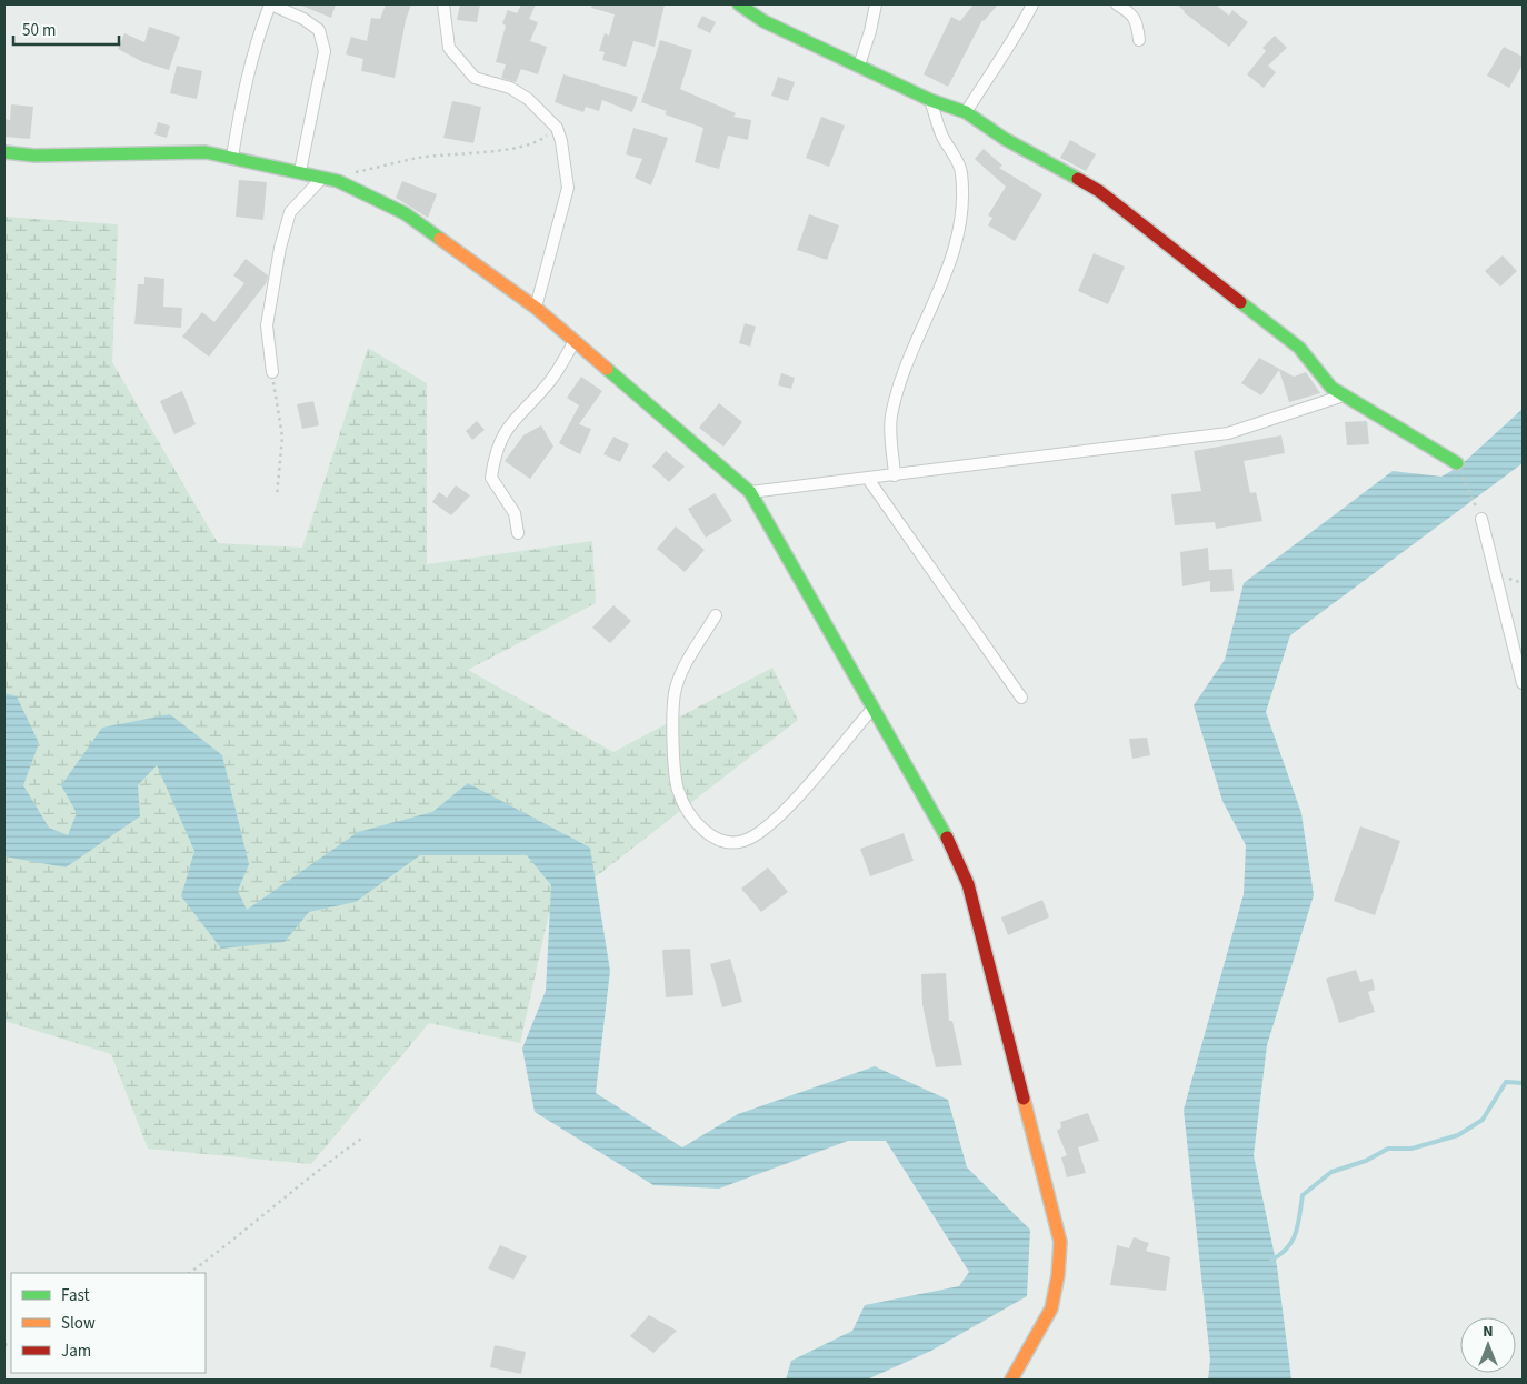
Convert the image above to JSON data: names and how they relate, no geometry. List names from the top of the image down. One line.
{"legend":["Fast","Slow","Jam"],"scale_bar":"50 m","north":"top"}
